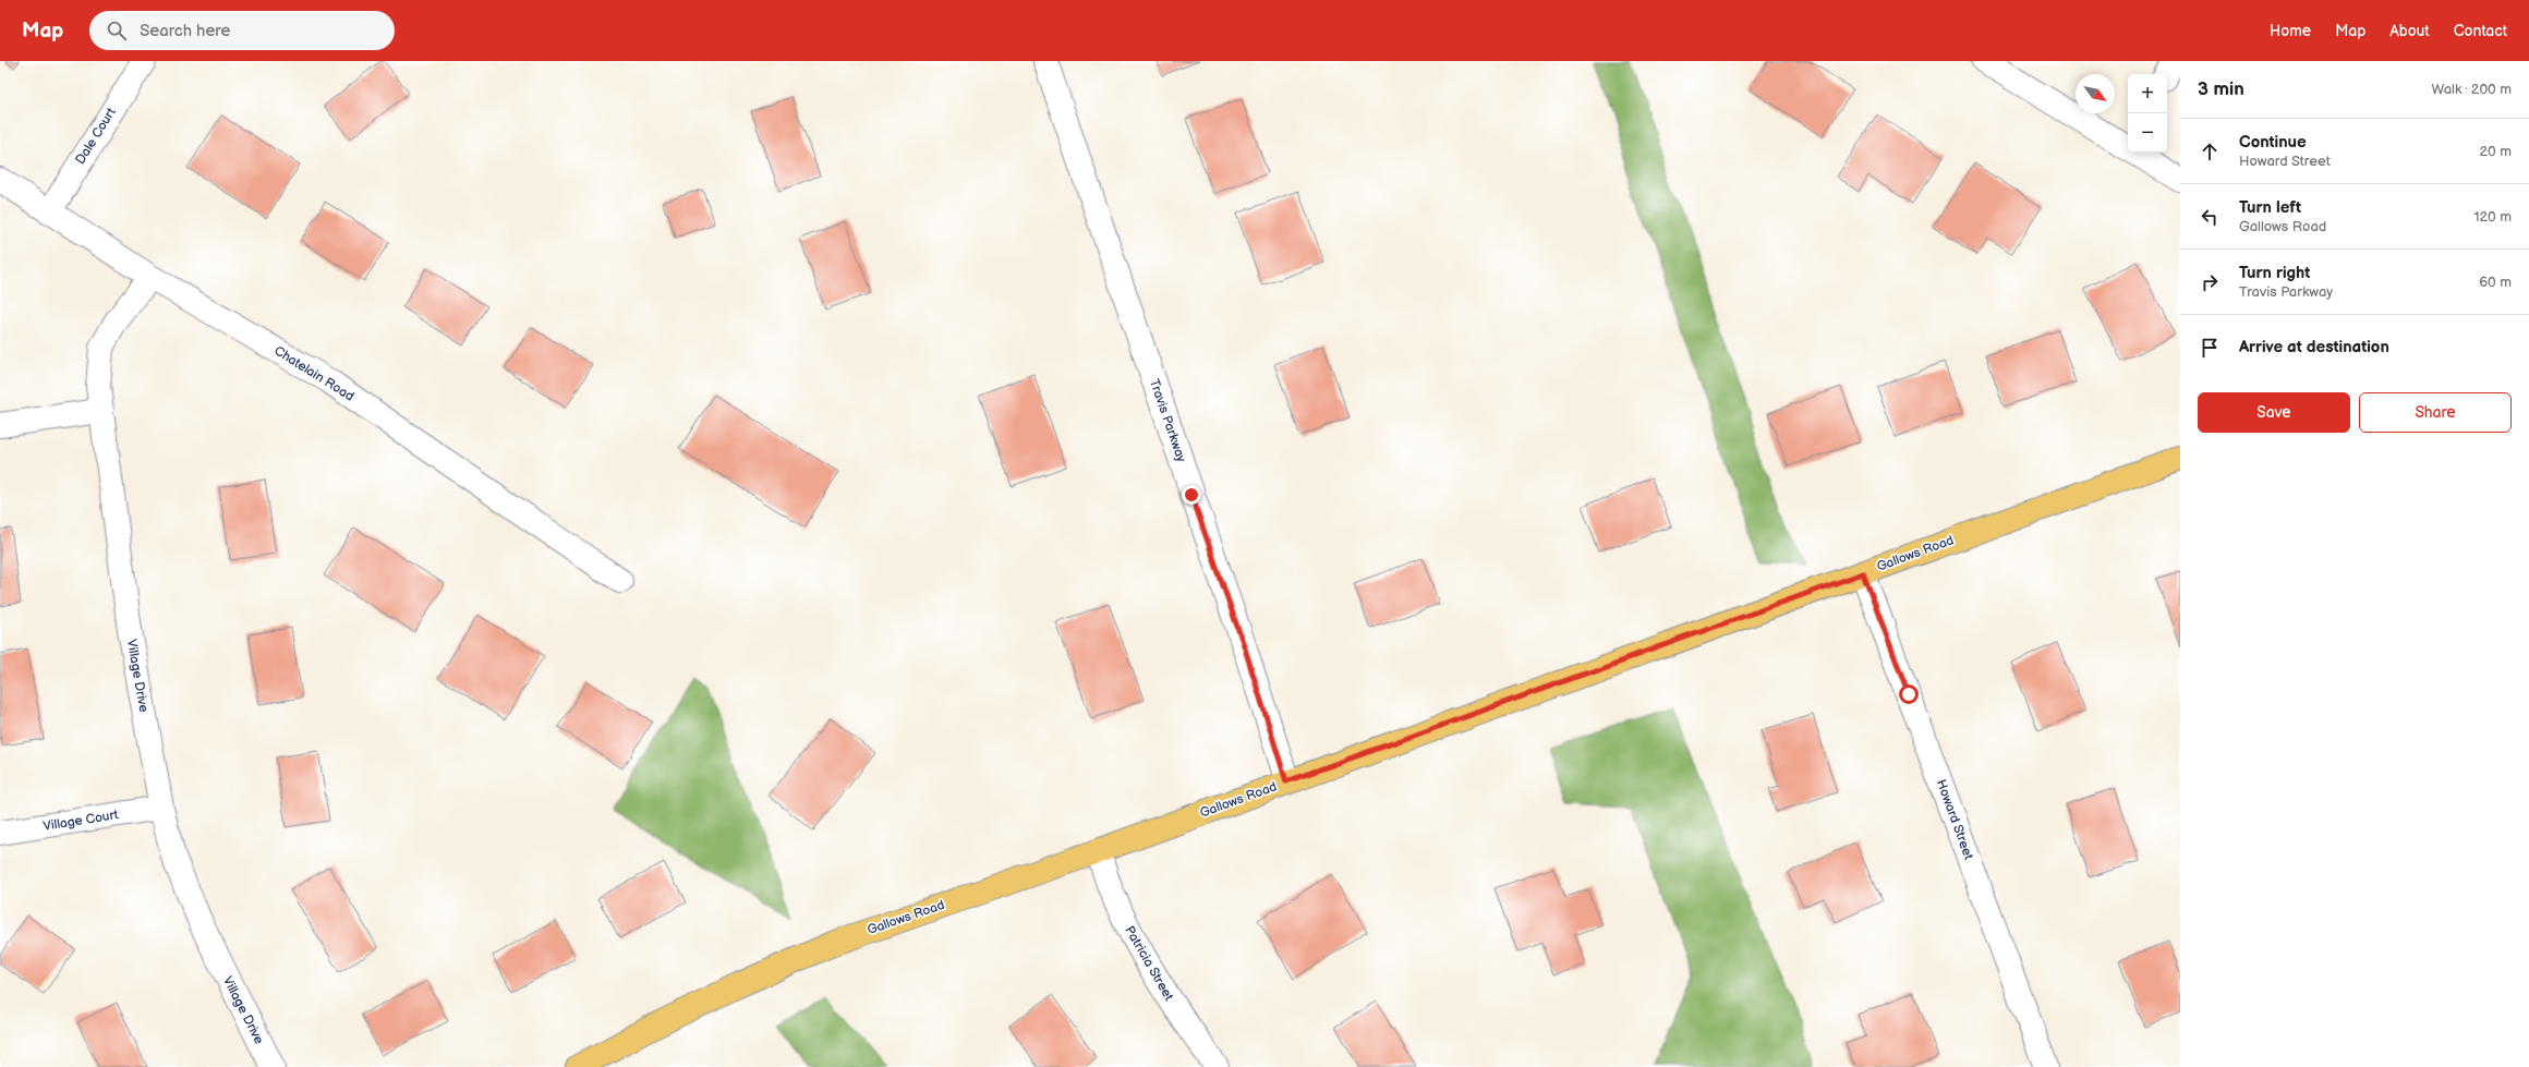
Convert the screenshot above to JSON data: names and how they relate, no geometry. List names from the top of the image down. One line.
{"streets":{"main road":["Gallows Road"],"street":["Dale Court","Chatelain Road","Travis Parkway","Village Drive","Howard Street","Village Court","Patricia Street"]},"crossings":[["Dale Court","Chatelain Road"],["Chatelain Road","Village Drive"],["Travis Parkway","Gallows Road"],["Gallows Road","Howard Street"],["Gallows Road","Patricia Street"],["Village Drive","Village Court"]],"north":"bottom right","page":{"header":"Map","search":"Search here","nav":["Home","Map","About","Contact"],"heading":["3 min","Walk · 200 m"],"map_buttons":["+","−"],"list":[["Continue","Howard Street","20 m"],["Turn left","Gallows Road","120 m"],["Turn right","Travis Parkway","60 m"],"Arrive at destination"],"buttons":["Save","Share"]}}
